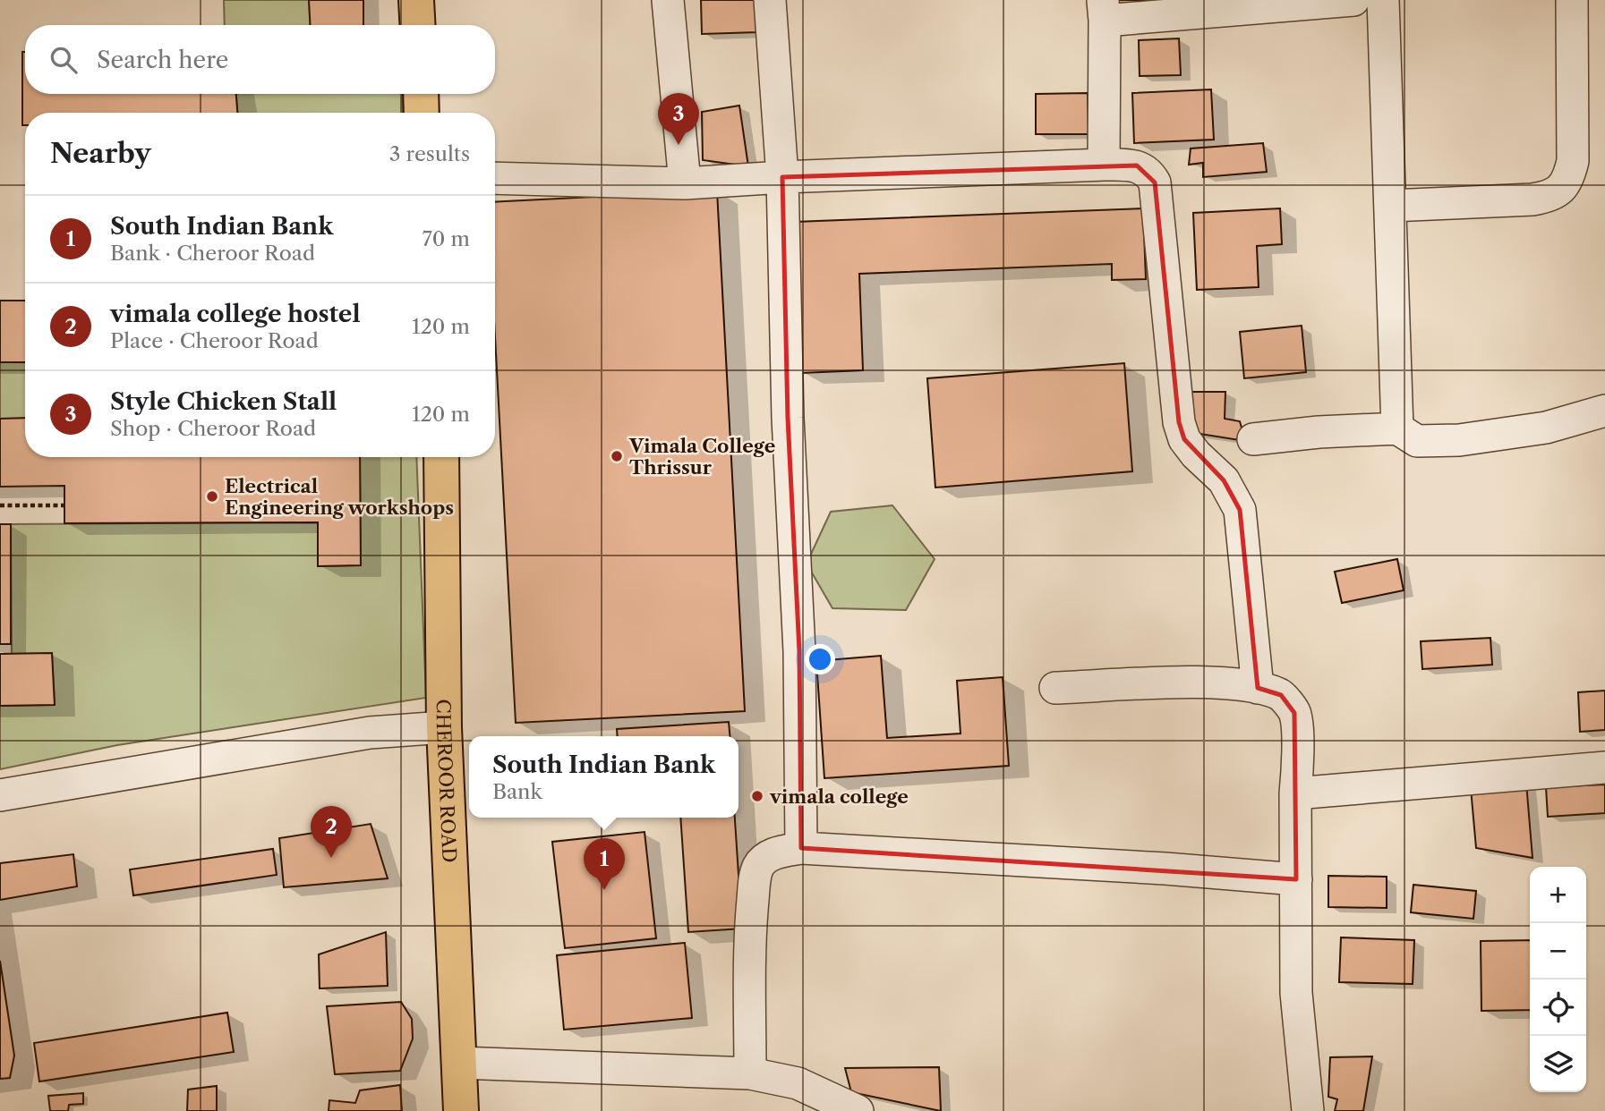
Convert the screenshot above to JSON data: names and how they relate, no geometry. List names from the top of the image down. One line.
{"streets":{"main road":["CHEROOR ROAD"]},"places":["Vimala College Thrissur","Electrical Engineering workshops","vimala college"],"page":{"search":"Search here","pins":["3","2","1"],"heading":["Nearby","3 results"],"list":[{"mark":"1","name":"South Indian Bank","note":"Bank · Cheroor Road","value":"70 m"},{"mark":"2","name":"vimala college hostel","note":"Place · Cheroor Road","value":"120 m"},{"mark":"3","name":"Style Chicken Stall","note":"Shop · Cheroor Road","value":"120 m"}],"popup":["South Indian Bank","Bank"],"map_buttons":["+","−"]}}
